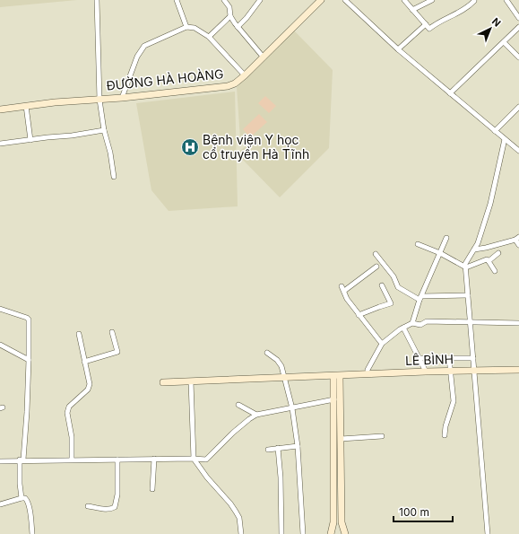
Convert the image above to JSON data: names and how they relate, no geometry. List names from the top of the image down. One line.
{"streets":{"street":["ĐƯỜNG HÀ HOÀNG","LÊ BÌNH"]},"places":{"hospital":["Bệnh viện Y học cổ truyền Hà Tĩnh"]},"scale_bar":"100 m","north":"top right"}
